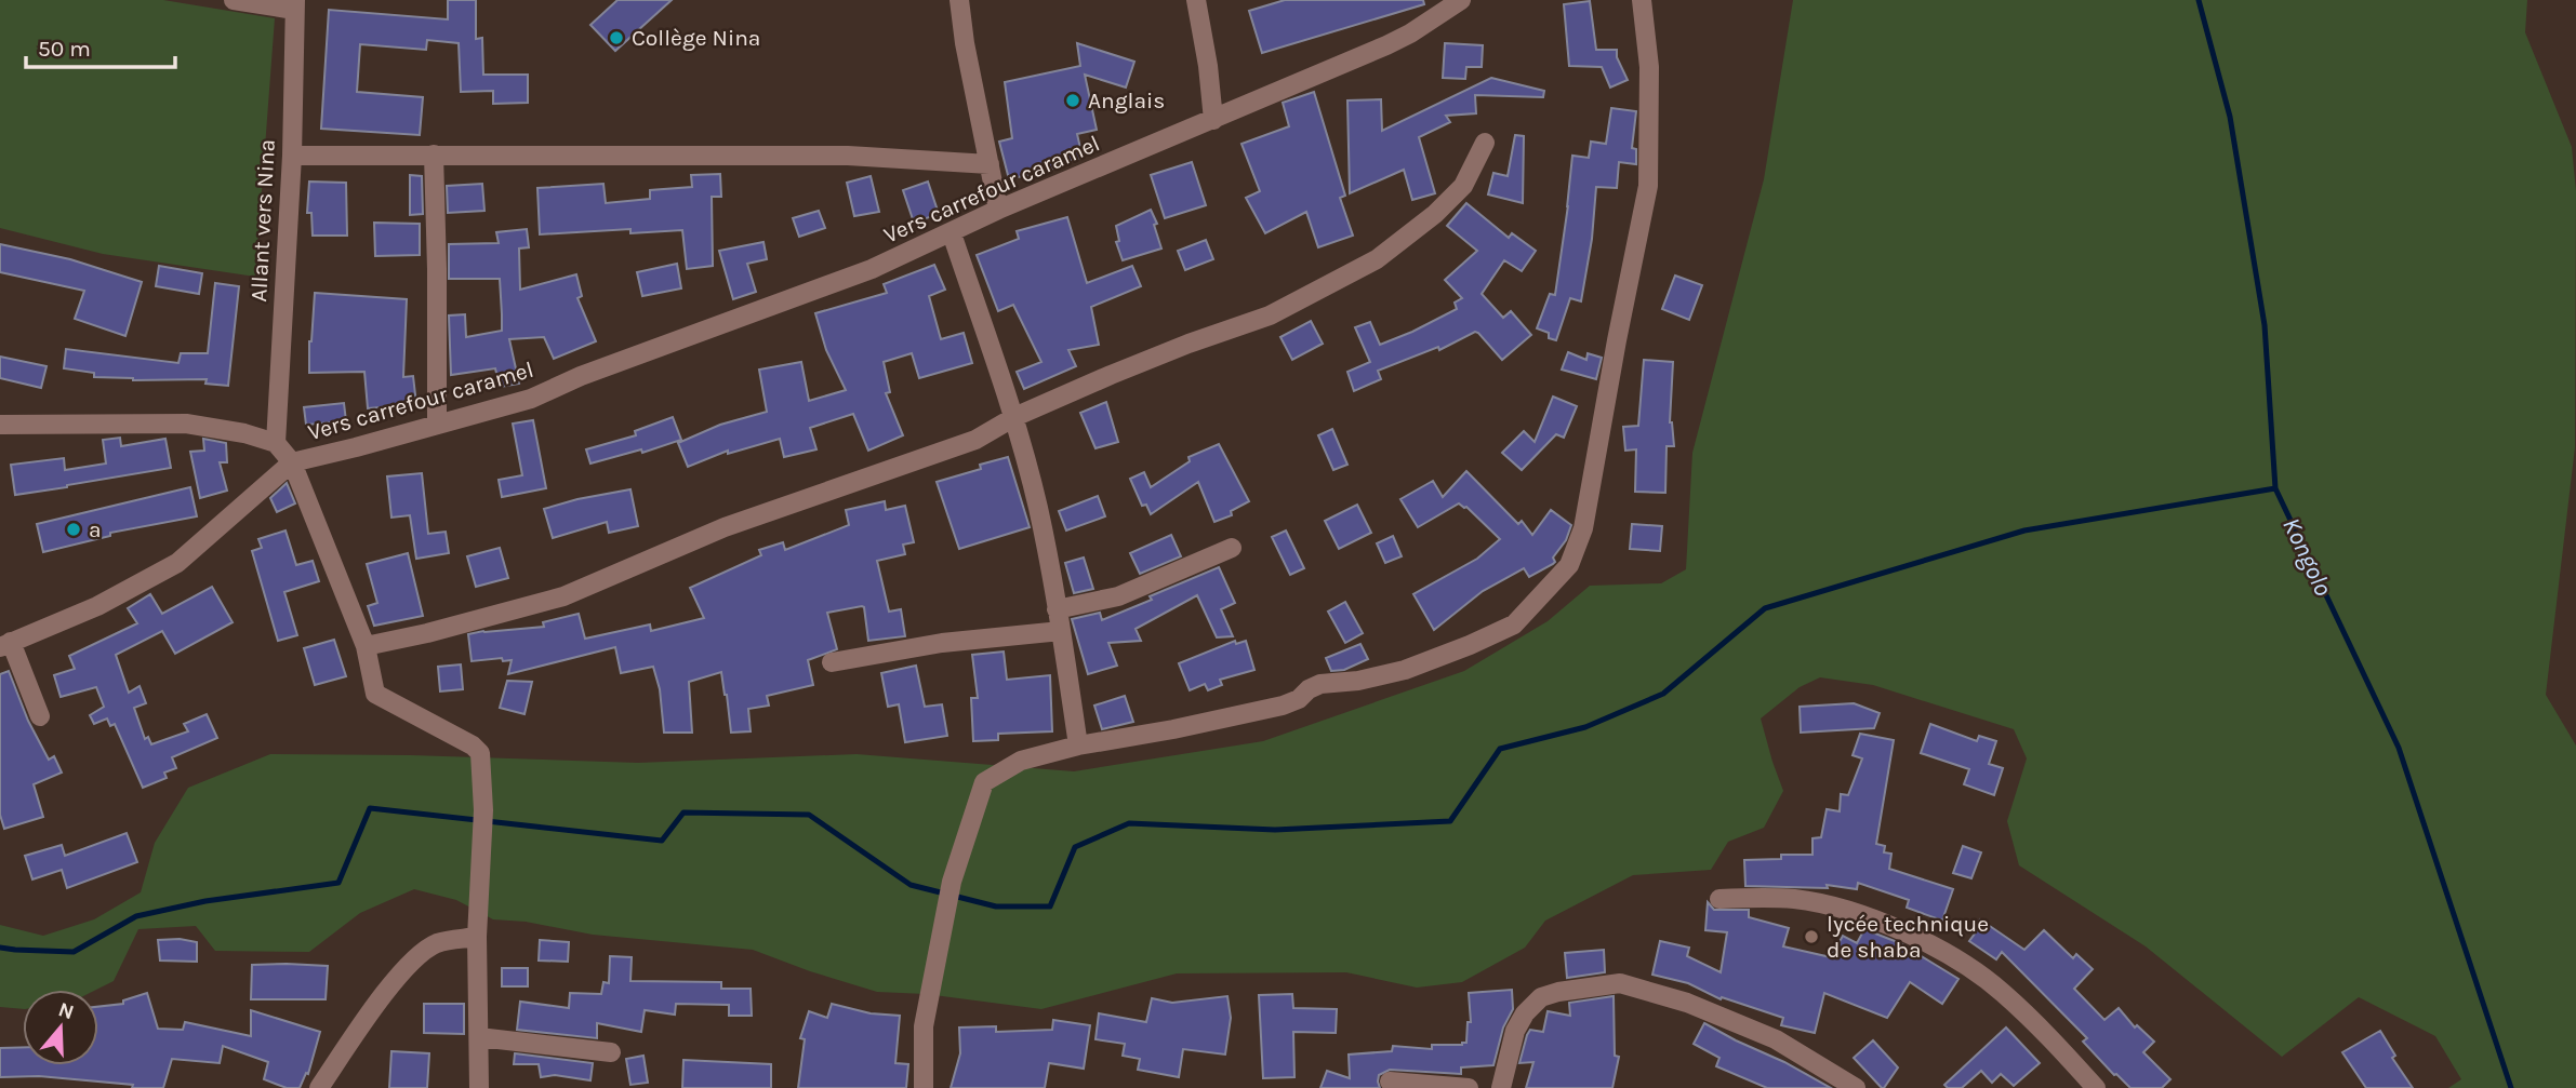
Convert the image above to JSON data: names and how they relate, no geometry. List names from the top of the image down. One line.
{"streets":{"street":["Vers carrefour caramel","Allant vers Nina"]},"water":["Kongolo"],"places":["Collège Nina","Anglais","a","lycée technique de shaba"],"scale_bar":"50 m","north":"top"}
